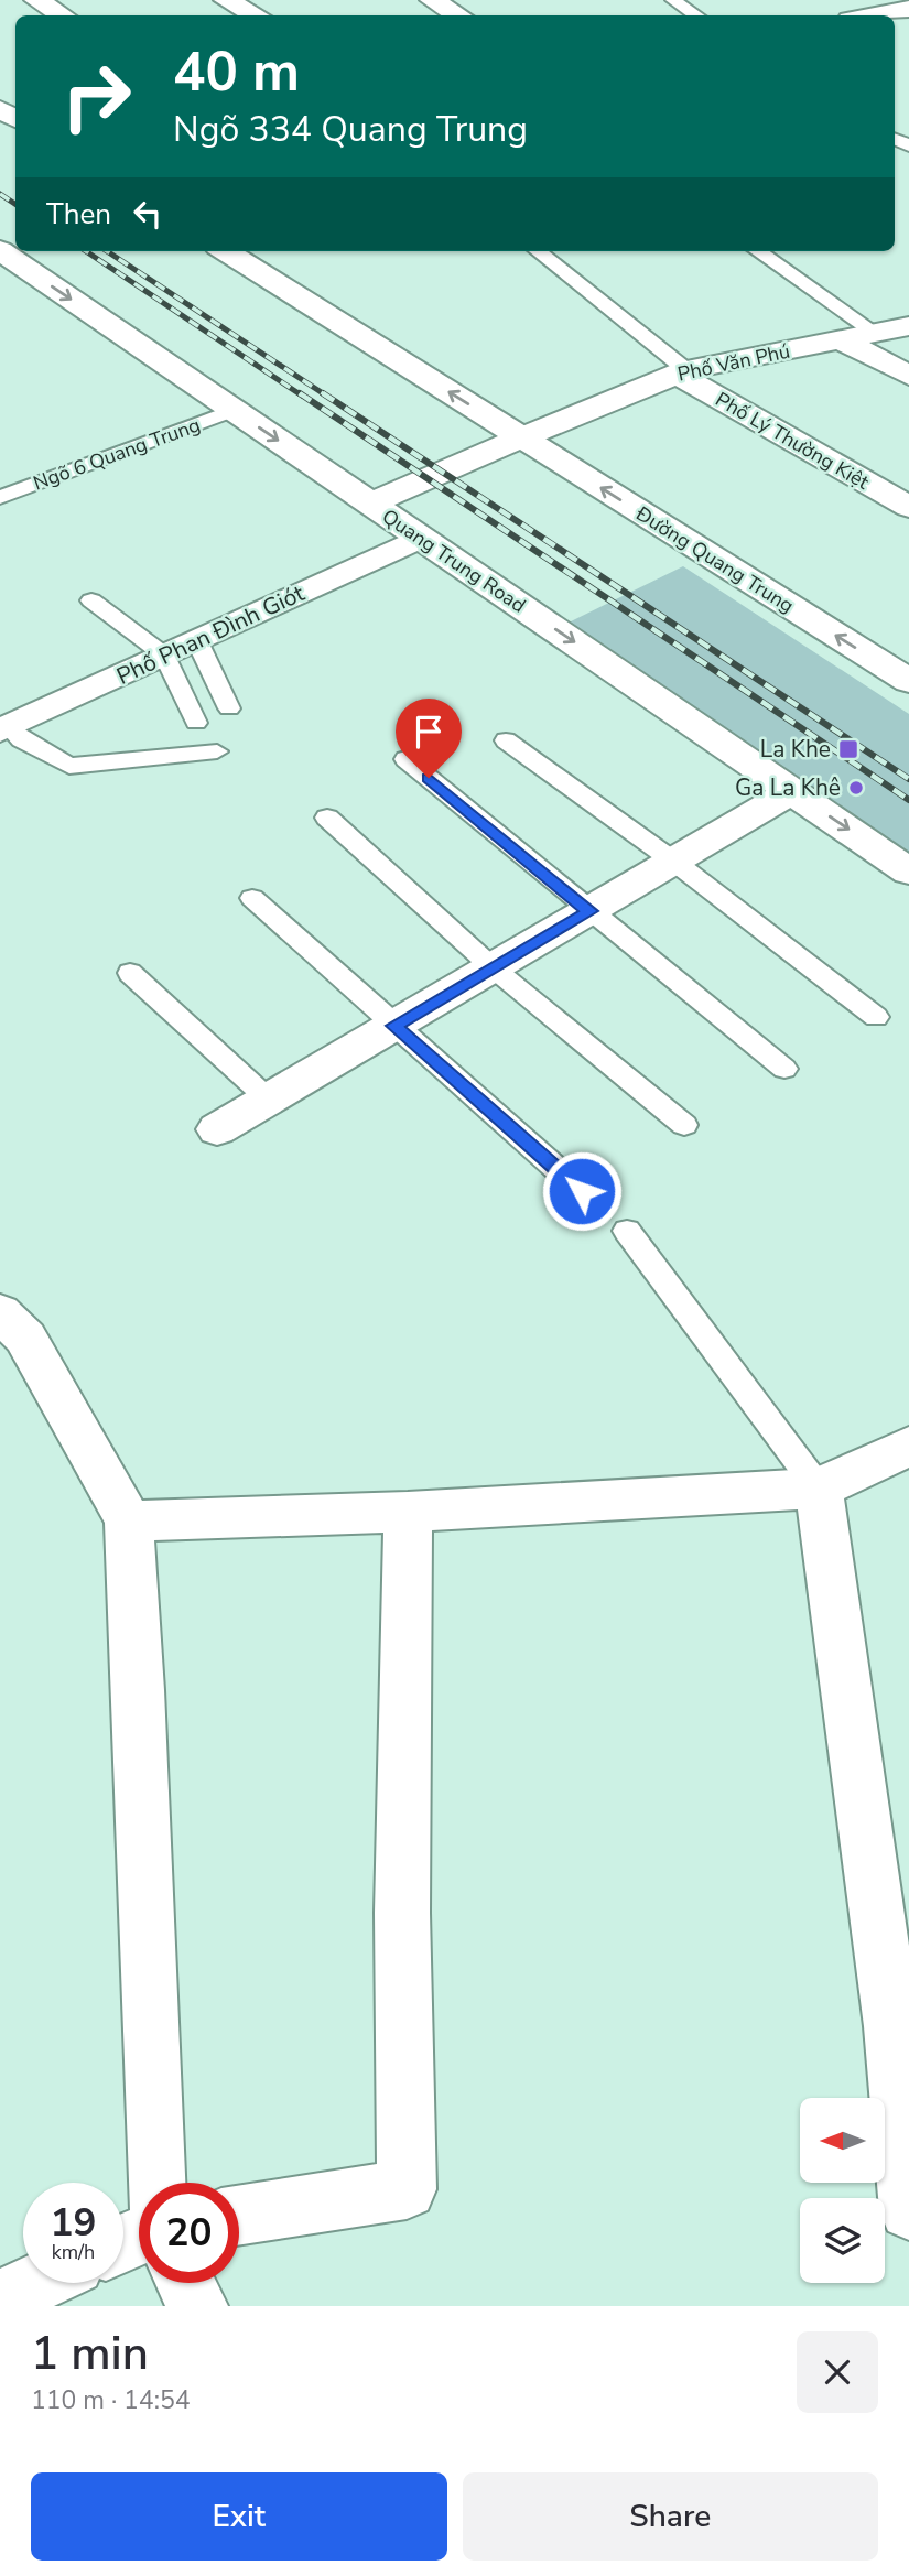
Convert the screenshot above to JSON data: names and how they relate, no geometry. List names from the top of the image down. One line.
{"streets":{"main road":["Phố Văn Phú","Phố Lý Thường Kiệt","Đường Quang Trung","Quang Trung Road","Phố Phan Đình Giót"],"lane":["Ngõ 6 Quang Trung"]},"crossings":[["Phố Văn Phú","Phố Lý Thường Kiệt"],["Phố Văn Phú","Đường Quang Trung"],["Phố Văn Phú","Quang Trung Road"],["Ngõ 6 Quang Trung","Quang Trung Road"],["Quang Trung Road","Phố Phan Đình Giót"]],"one_way":["Đường Quang Trung"],"places":{"transit":["La Khe"],"other":["Ga La Khê"]},"north":"left","page":{"turn":["40 m","Ngõ 334 Quang Trung"],"then":"Then","speed":"19 km/h","limit":"20","heading":["1 min","110 m · 14:54"],"buttons":["Exit","Share"]}}
